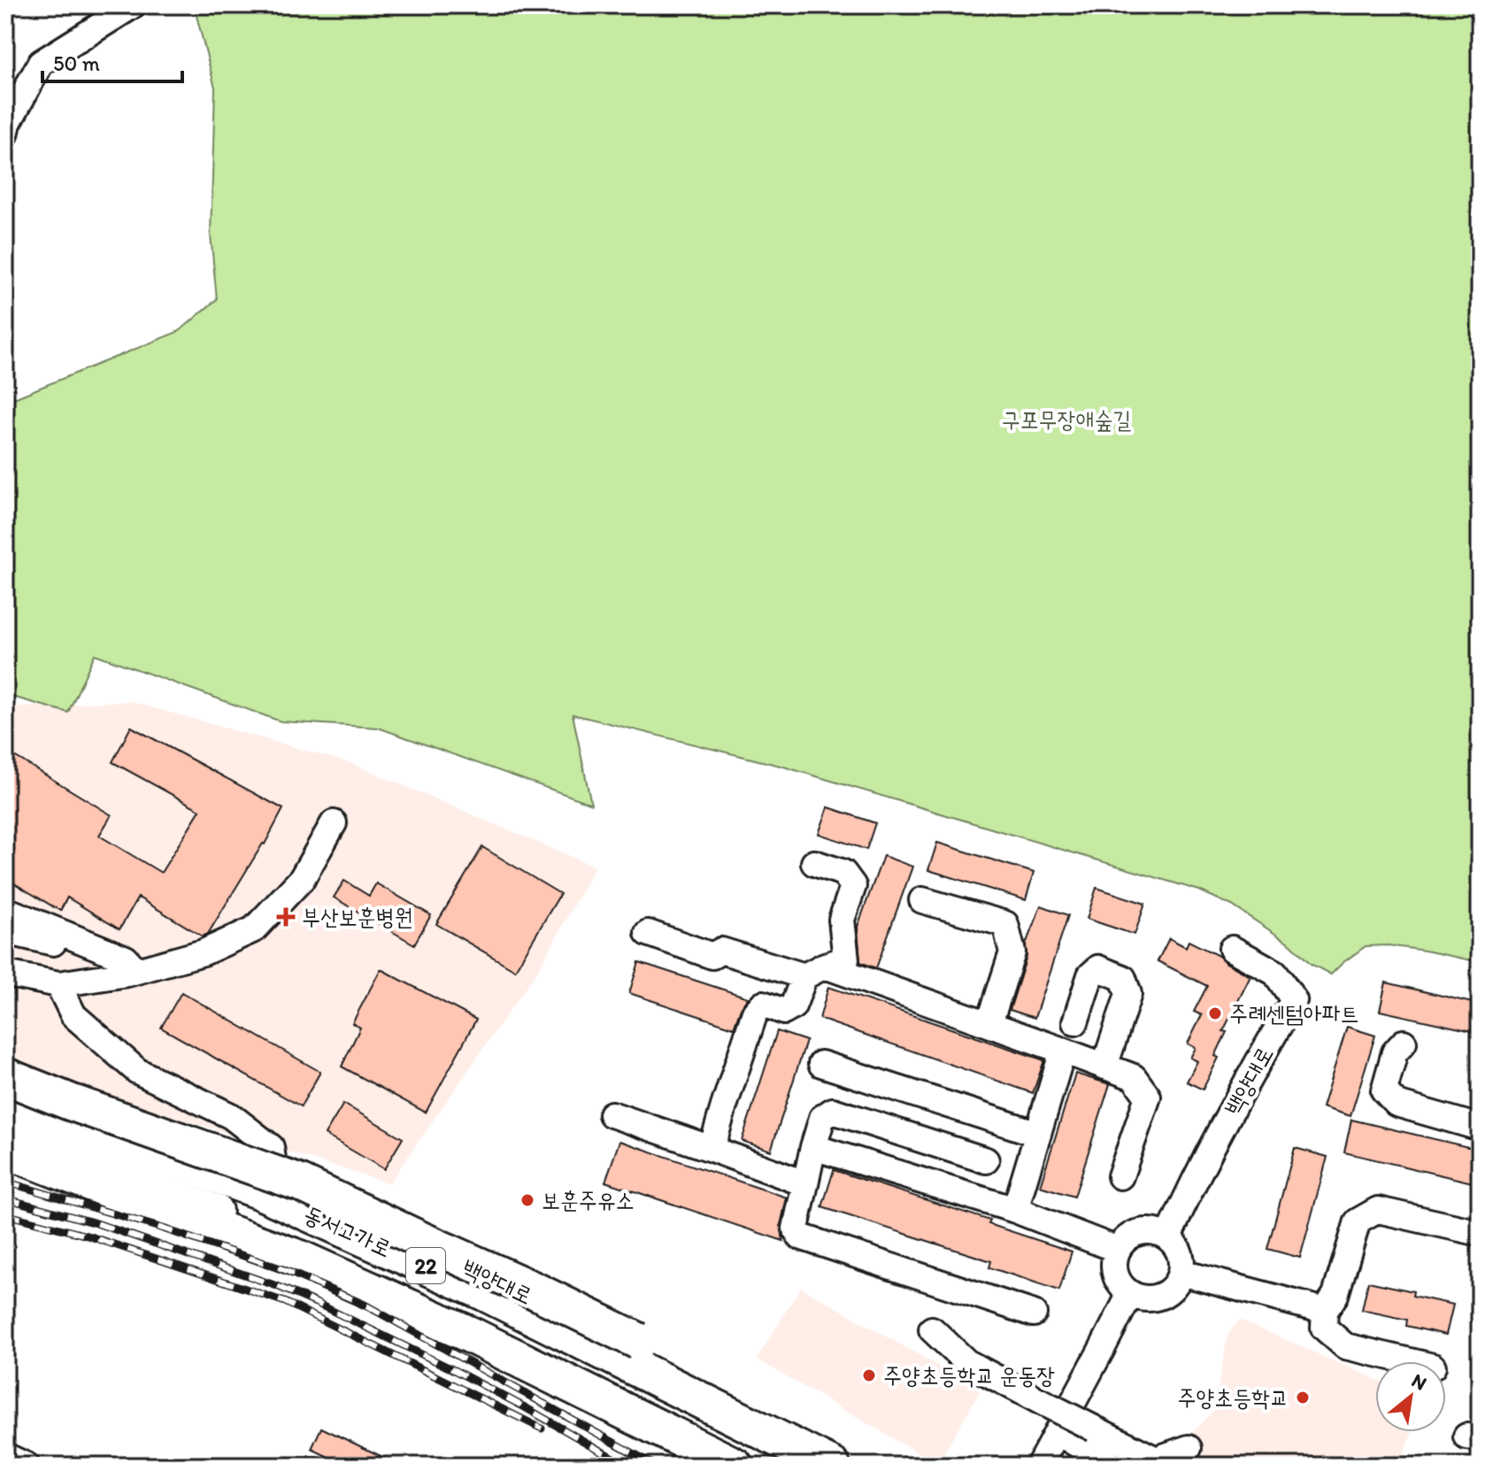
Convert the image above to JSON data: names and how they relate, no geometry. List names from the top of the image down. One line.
{"streets":{"highway":["동서고가로","22"],"main road":["백양대로"]},"parks":["구포무장애숲길"],"places":{"health":["부산보훈병원"],"other":["주례센텀아파트","보훈주유소","주양초등학교 운동장","주양초등학교"]},"scale_bar":"50 m","north":"top right"}
